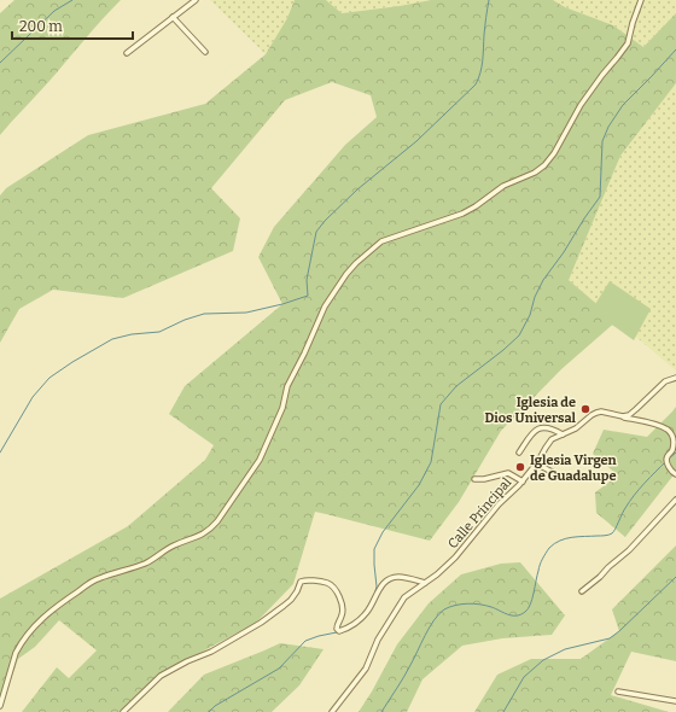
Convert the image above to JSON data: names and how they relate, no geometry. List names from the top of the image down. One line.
{"streets":{"street":["Calle Principal"]},"places":["Iglesia de Dios Universal","Iglesia Virgen de Guadalupe"],"scale_bar":"200 m"}
